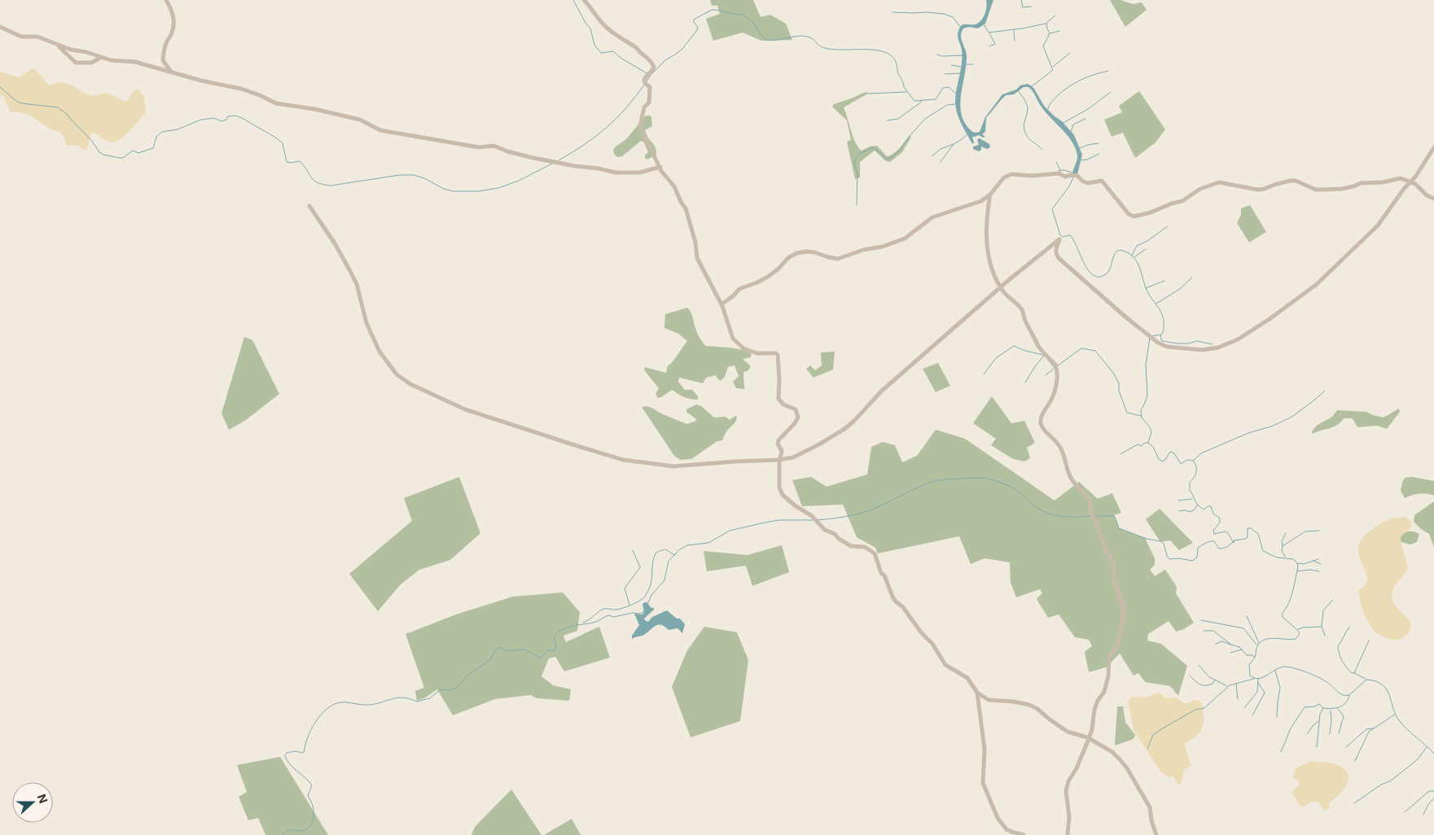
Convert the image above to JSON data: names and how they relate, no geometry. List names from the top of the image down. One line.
{"north":"right"}
